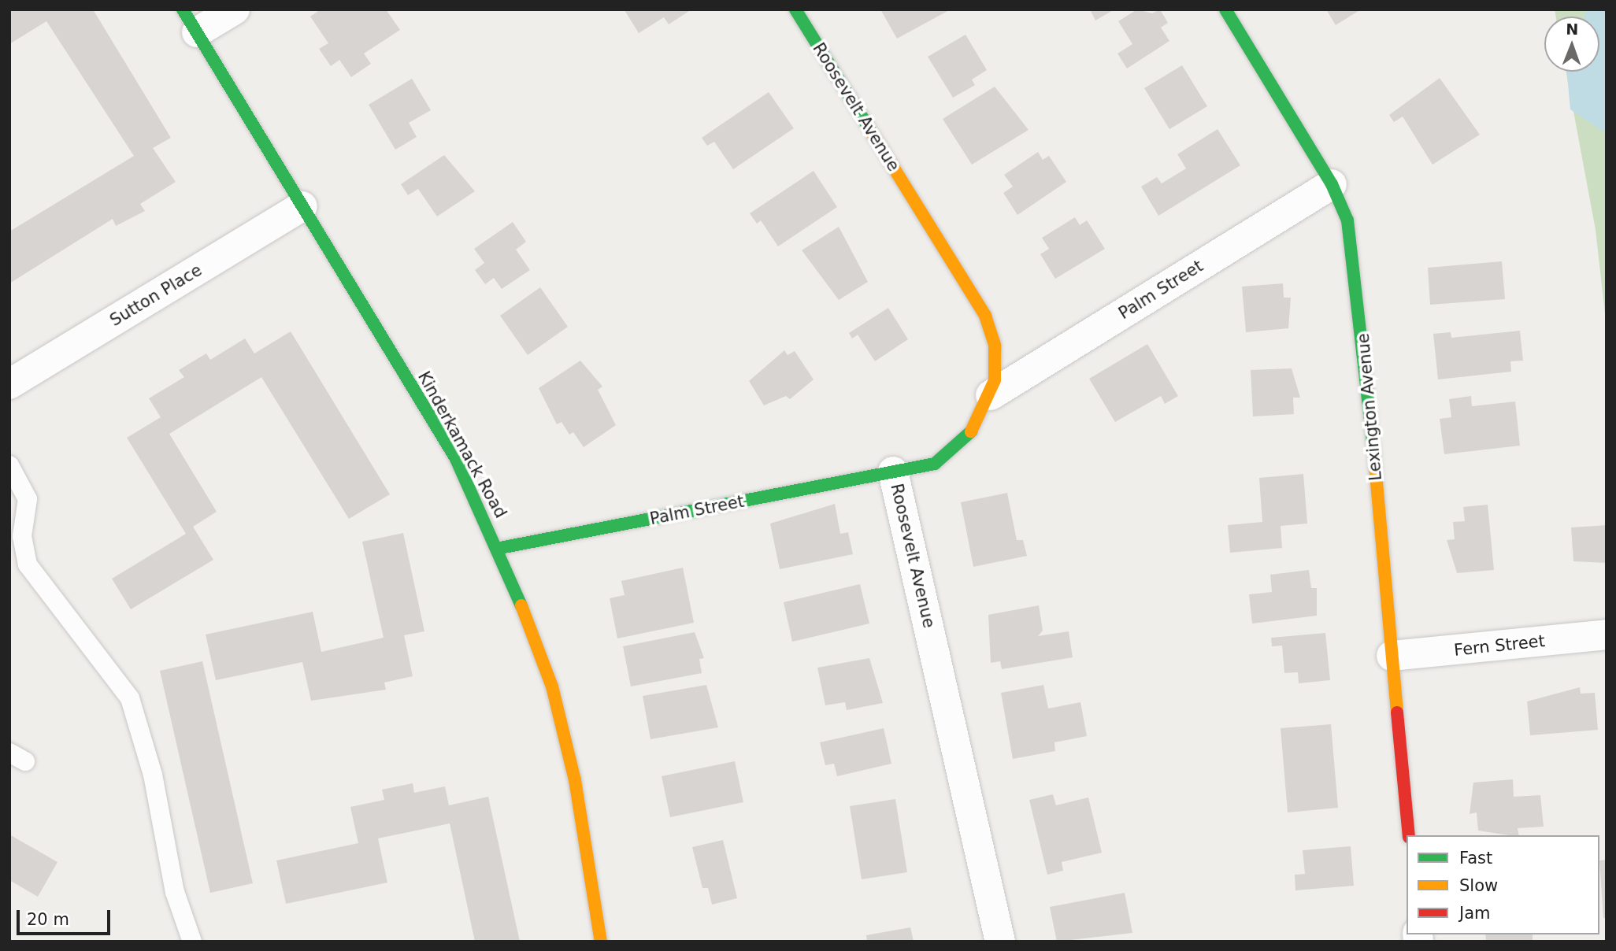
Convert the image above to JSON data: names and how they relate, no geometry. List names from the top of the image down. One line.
{"streets":{"street":["Roosevelt Avenue","Palm Street","Sutton Place","Lexington Avenue","Kinderkamack Road","Fern Street"]},"crossings":[["Roosevelt Avenue","Palm Street"],["Palm Street","Lexington Avenue"],["Palm Street","Kinderkamack Road"],["Sutton Place","Kinderkamack Road"],["Lexington Avenue","Fern Street"]],"legend":["Fast","Slow","Jam"],"scale_bar":"20 m","north":"top"}
